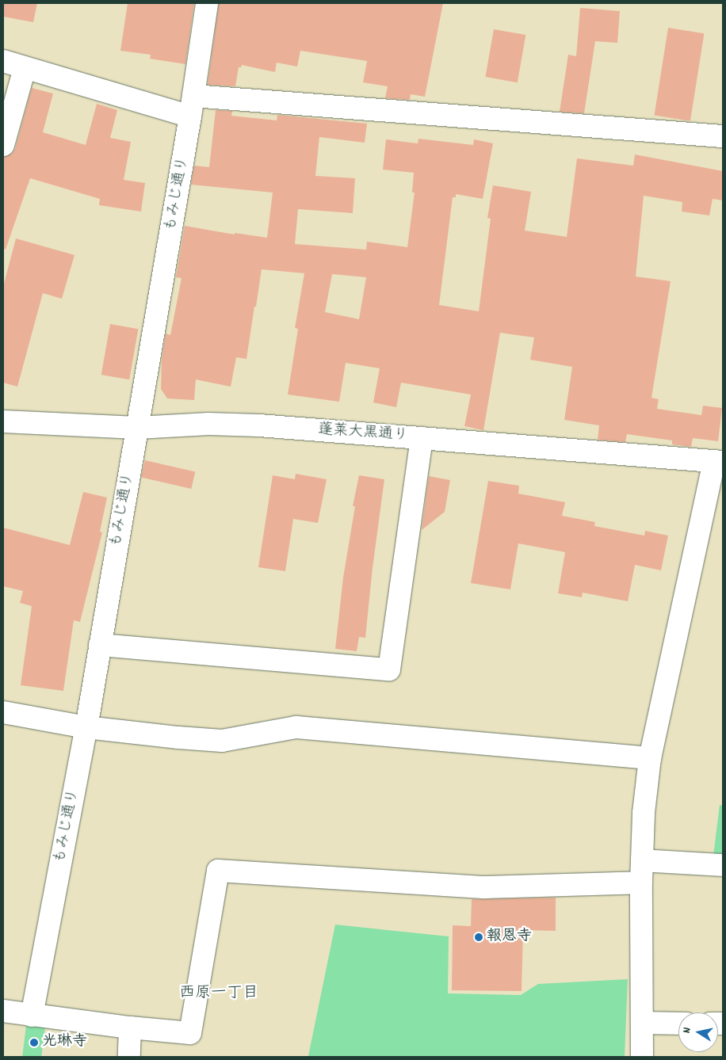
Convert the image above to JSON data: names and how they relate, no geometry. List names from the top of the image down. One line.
{"streets":{"street":["もみじ通り","蓬莱大黒通り"]},"crossings":[["もみじ通り","蓬莱大黒通り"]],"districts":["西原一丁目"],"places":["報恩寺","光琳寺"],"north":"left"}
